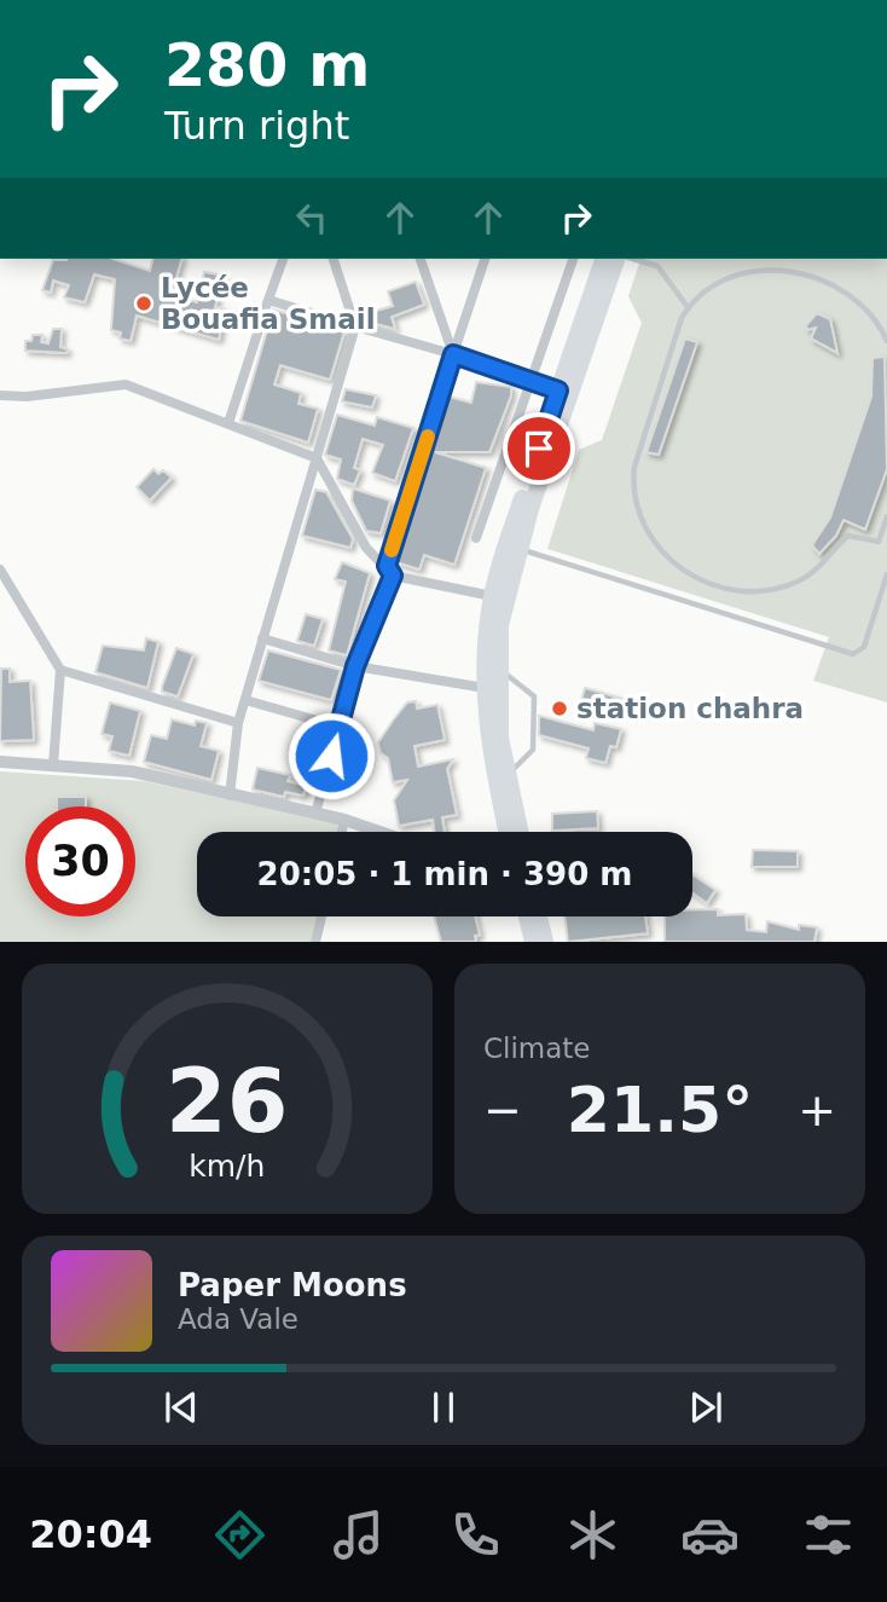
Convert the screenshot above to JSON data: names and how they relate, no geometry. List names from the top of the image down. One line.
{"places":["Lycée Bouafia Smail","station chahra"],"page":{"turn":["280 m","Turn right"],"limit":"30","trip":"20:05 · 1 min · 390 m","tile":"Climate","heat":["−","21.5°","+"],"song":["Paper Moons","Ada Vale"],"tabs":"20:04","gauge":["26","km/h"]}}
